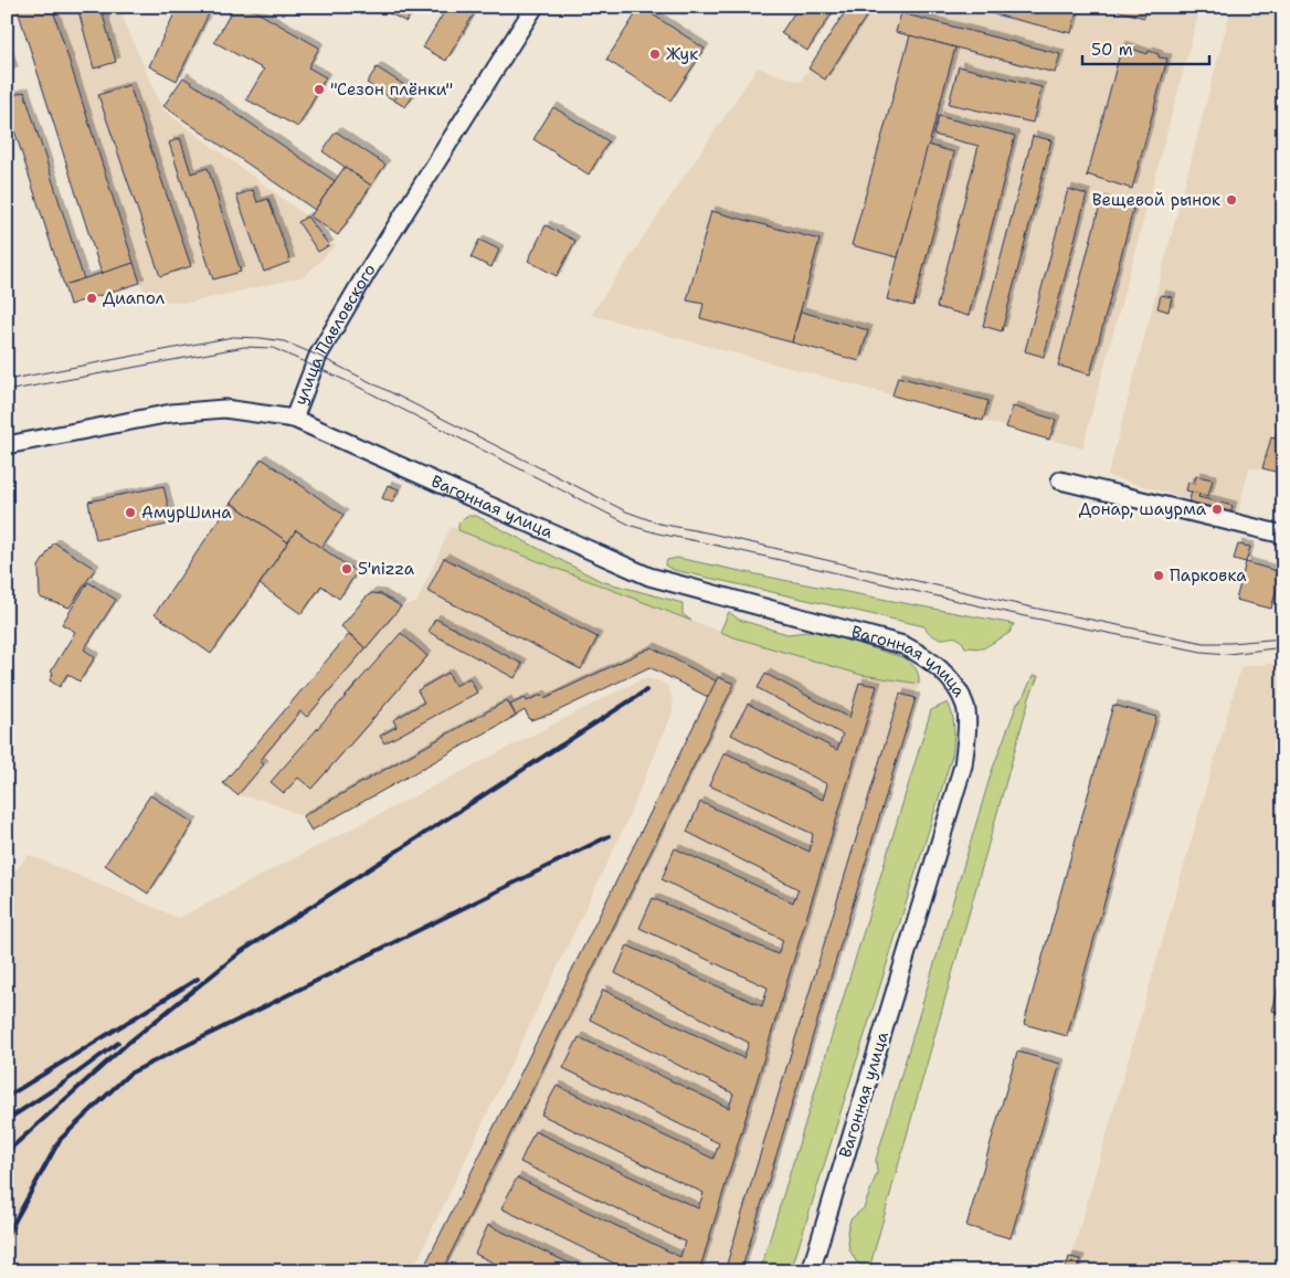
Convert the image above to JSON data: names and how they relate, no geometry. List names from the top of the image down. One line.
{"streets":{"street":["улица Павловского","Вагонная улица"]},"crossings":[["улица Павловского","Вагонная улица"]],"places":["Жук","\"Сезон плёнки\"","Вещевой рынок","Диапол","Донар, шаурма","АмурШина","5'nizza","Парковка"],"scale_bar":"50 m"}
